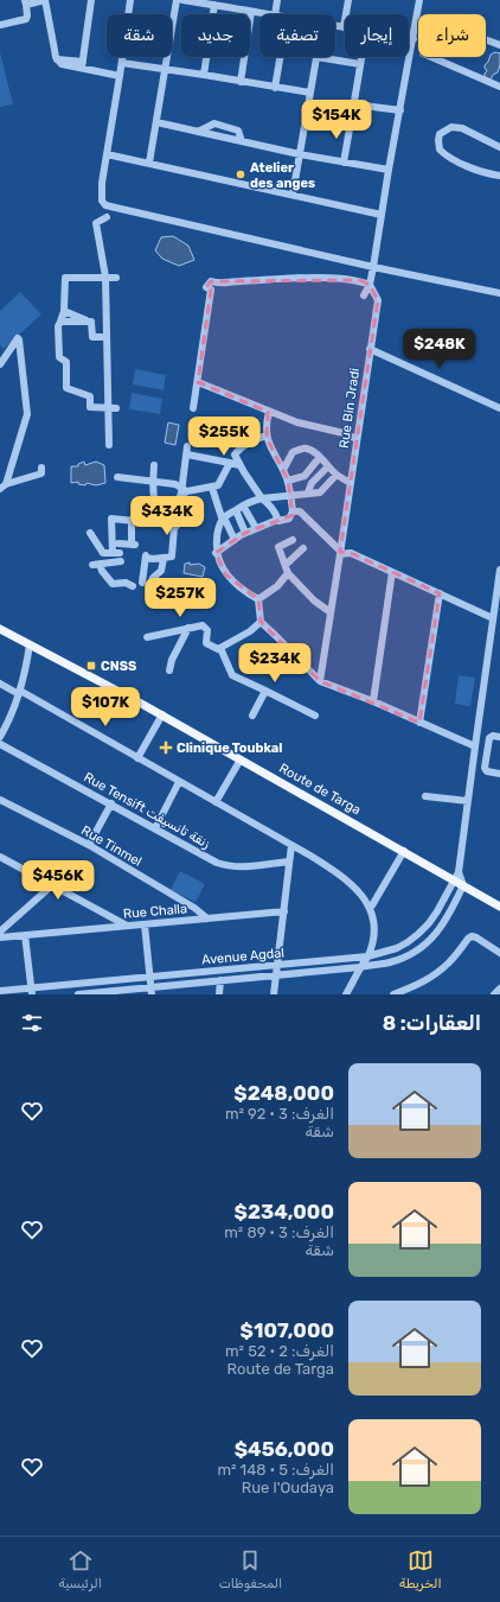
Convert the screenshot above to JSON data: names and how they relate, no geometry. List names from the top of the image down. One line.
{"streets":{"main road":["Route de Targa"],"street":["Rue Bin Jradi","Rue Tensift زنقة تانسيفت","Rue Tinmel","Rue Challa","Avenue Agdal"]},"crossings":[["Route de Targa","Avenue Agdal"],["Rue Tinmel","Rue Challa"]],"places":{"other":["Atelier des anges"],"transit":["CNSS"],"health":["Clinique Toubkal"]},"page":{"chip":["شراء","إيجار","تصفية","جديد","شقة"],"price":["$154K","$248K","$255K","$434K","$257K","$234K","$107K","$456K"],"heading":"العقارات: 8","list":[{"name":"$248,000","note":"الغرف: 3 · 92 m² · شقة"},{"name":"$234,000","note":"الغرف: 3 · 89 m² · شقة"},{"name":"$107,000","note":"الغرف: 2 · 52 m² · Route de Targa"},{"name":"$456,000","note":"الغرف: 5 · 148 m² · Rue l'Oudaya"}],"tabs":["الخريطة","المحفوظات","الرئيسية"]}}
